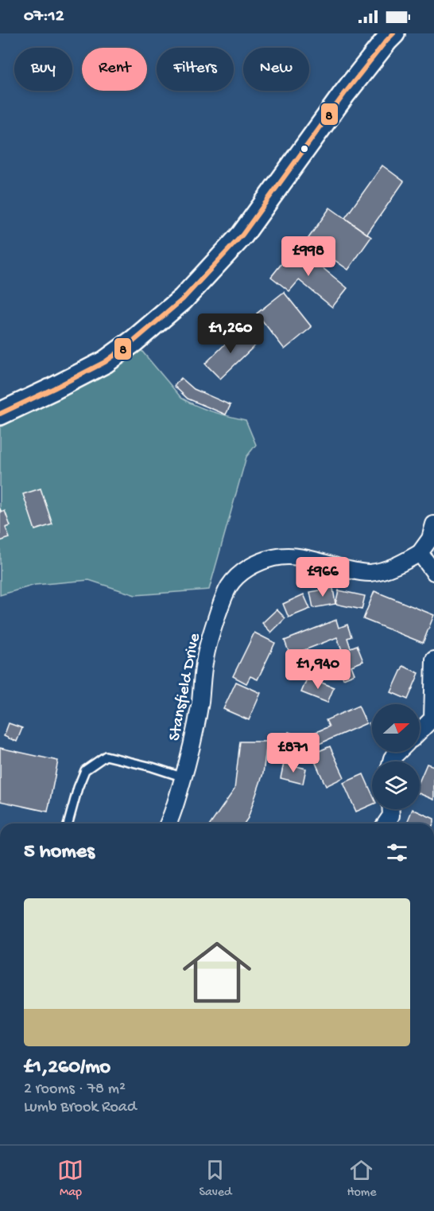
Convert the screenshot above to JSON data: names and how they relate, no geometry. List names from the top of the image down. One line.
{"streets":{"street":["Stansfield Drive"]},"lines":["transit line 8"],"north":"right","page":{"status":"07:12","chip":["Buy","Rent","Filters","New"],"price":["£998","£1,260","£966","£1,940","£871"],"heading":"5 homes","list":[{"name":"£1,260/mo","note":"2 rooms · 78 m² · Lumb Brook Road"}],"tabs":["Map","Saved","Home"]}}
